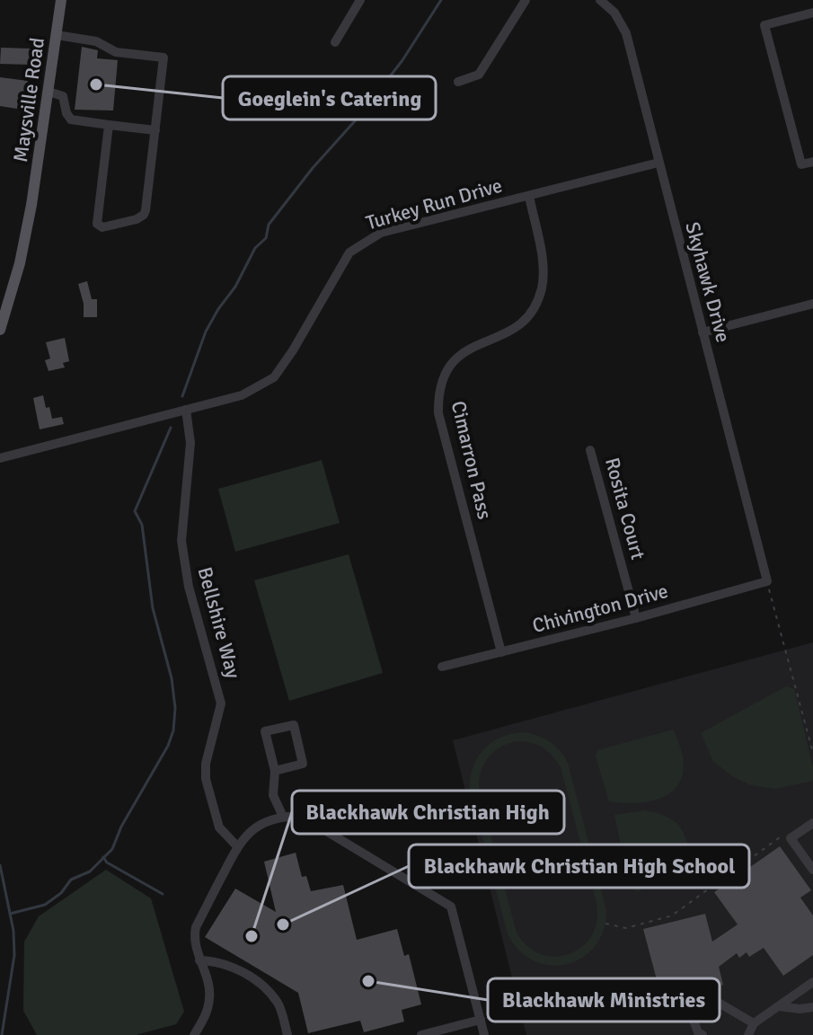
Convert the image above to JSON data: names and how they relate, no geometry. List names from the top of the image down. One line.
{"streets":{"main road":["Maysville Road"],"street":["Turkey Run Drive","Skyhawk Drive","Cimarron Pass","Rosita Court","Chivington Drive","Bellshire Way"]},"crossings":[["Turkey Run Drive","Skyhawk Drive"],["Turkey Run Drive","Cimarron Pass"],["Turkey Run Drive","Bellshire Way"],["Skyhawk Drive","Chivington Drive"],["Cimarron Pass","Chivington Drive"],["Rosita Court","Chivington Drive"]],"places":["Goeglein's Catering","Blackhawk Christian High School","Blackhawk Christian High","Blackhawk Ministries"]}
